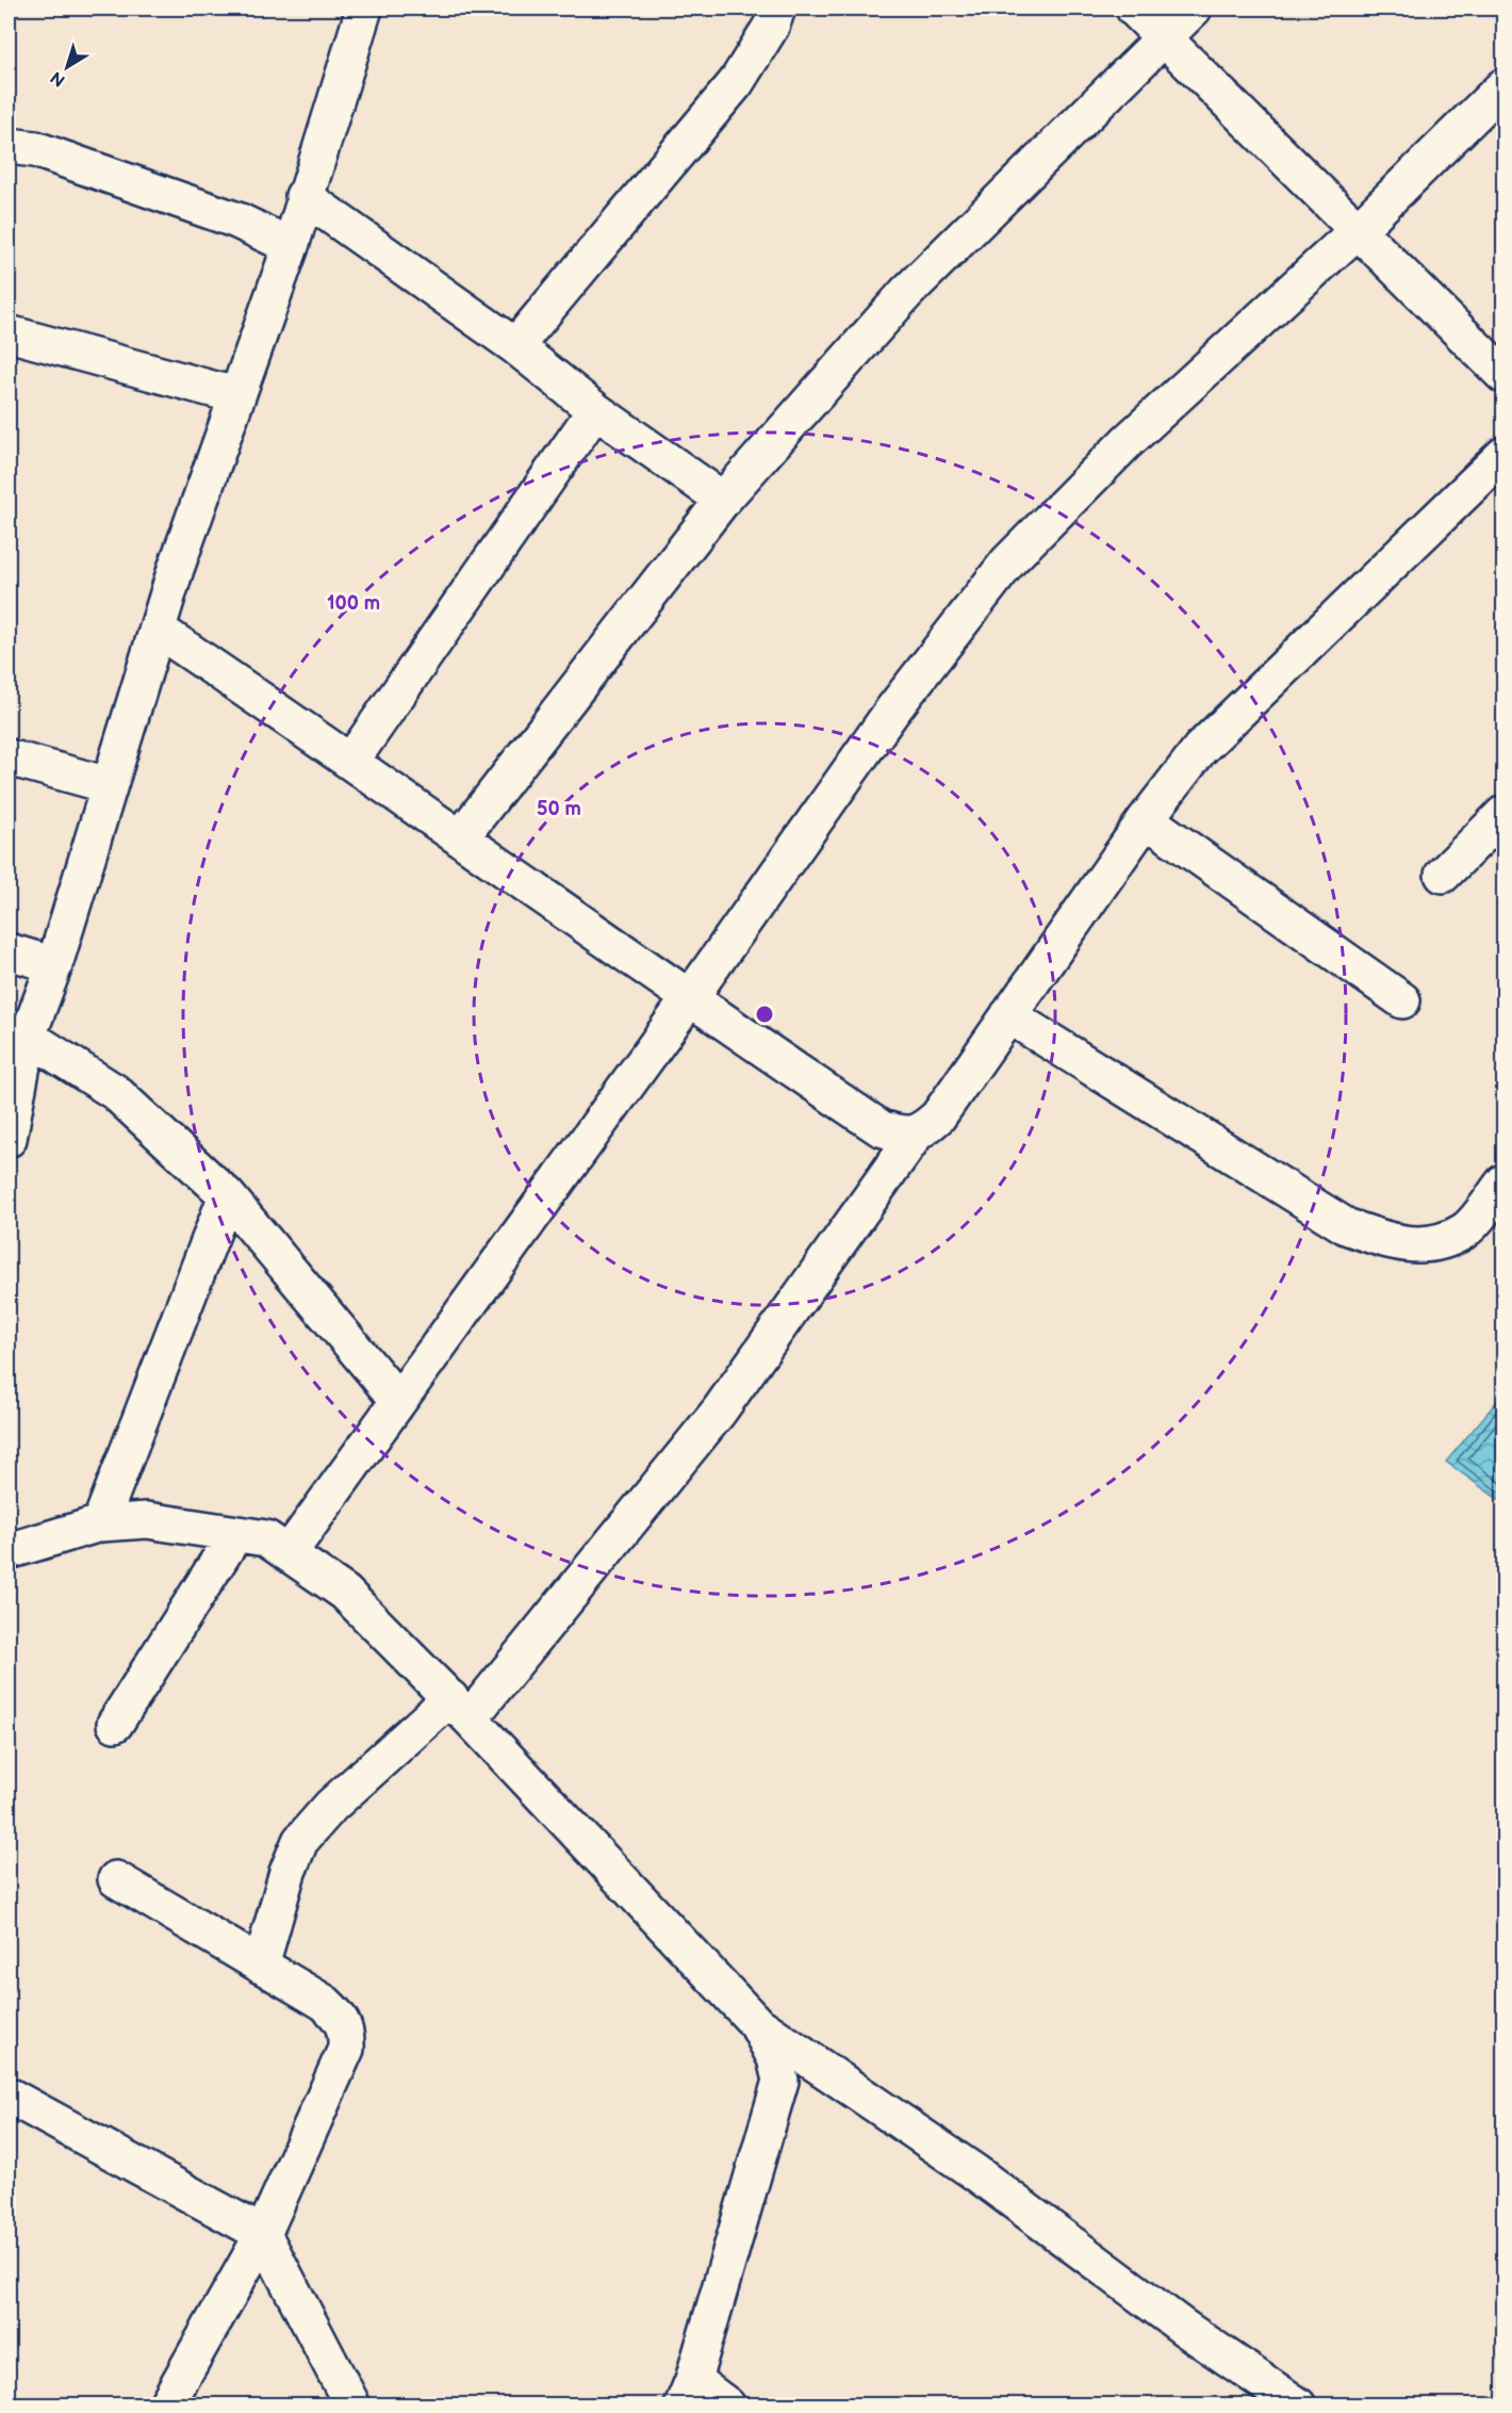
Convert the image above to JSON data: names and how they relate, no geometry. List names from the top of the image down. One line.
{"north":"bottom left","rings":["100 m","50 m"]}
